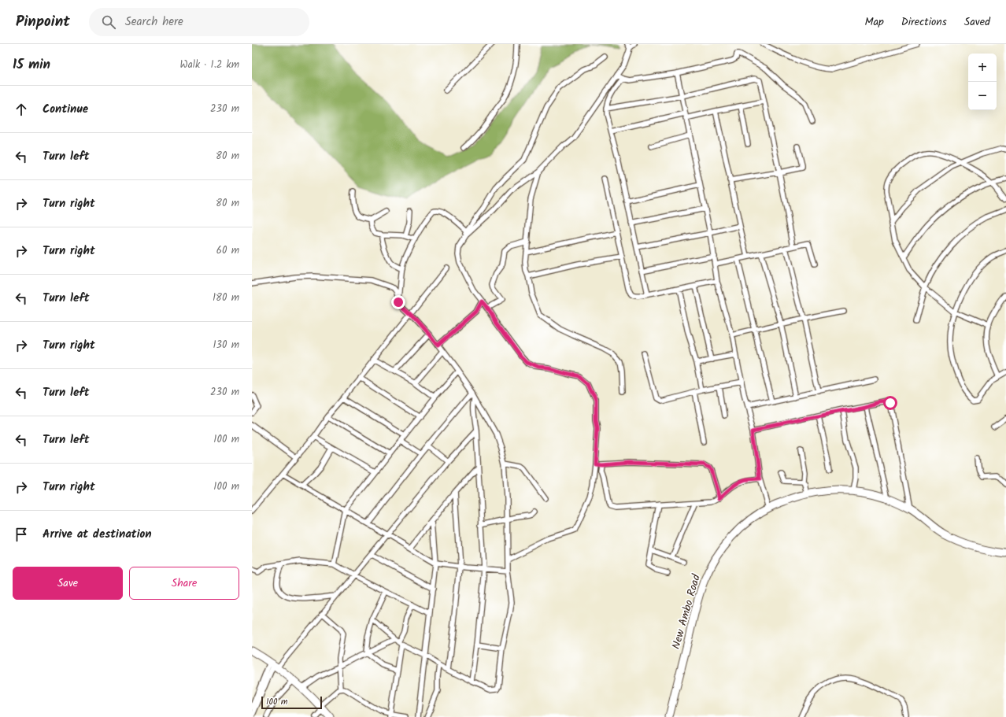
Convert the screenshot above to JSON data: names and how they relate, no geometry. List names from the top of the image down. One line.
{"streets":{"main road":["New Ambo Road"]},"scale_bar":"100 m","page":{"header":"Pinpoint","search":"Search here","nav":["Map","Directions","Saved"],"heading":["15 min","Walk · 1.2 km"],"map_buttons":["+","−"],"list":[["Continue","230 m"],["Turn left","80 m"],["Turn right","80 m"],["Turn right","60 m"],["Turn left","180 m"],["Turn right","130 m"],["Turn left","230 m"],["Turn left","100 m"],["Turn right","100 m"],"Arrive at destination"],"buttons":["Save","Share"],"scale":"100 m"}}
